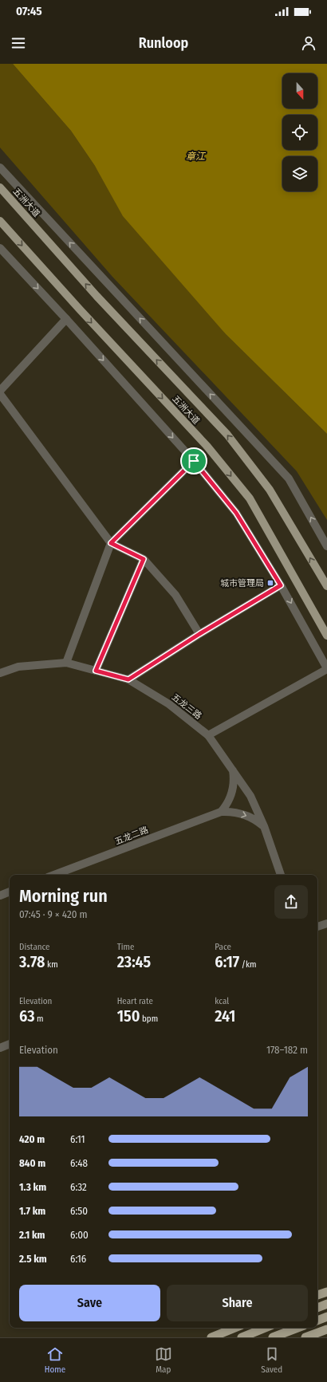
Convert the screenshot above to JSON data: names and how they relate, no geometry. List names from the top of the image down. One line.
{"streets":{"main road":["五洲大道"],"street":["五龙三路","五龙二路"]},"water":["章江"],"places":{"transit":["城市管理局"]},"north":"bottom","page":{"status":"07:45","header":"Runloop","heading":["Morning run","07:45 · 9 × 420 m"],"stats":[["Distance","3.78 km"],["Time","23:45"],["Pace","6:17 /km"],["Elevation","63 m"],["Heart rate","150 bpm"],["kcal","241"]],"chart":["Elevation","178–182 m"],"list":[{"name":"420 m","note":"6:11"},{"name":"840 m","note":"6:48"},{"name":"1.3 km","note":"6:32"},{"name":"1.7 km","note":"6:50"},{"name":"2.1 km","note":"6:00"},{"name":"2.5 km","note":"6:16"}],"buttons":["Save","Share"],"tabs":["Home","Map","Saved"]}}
